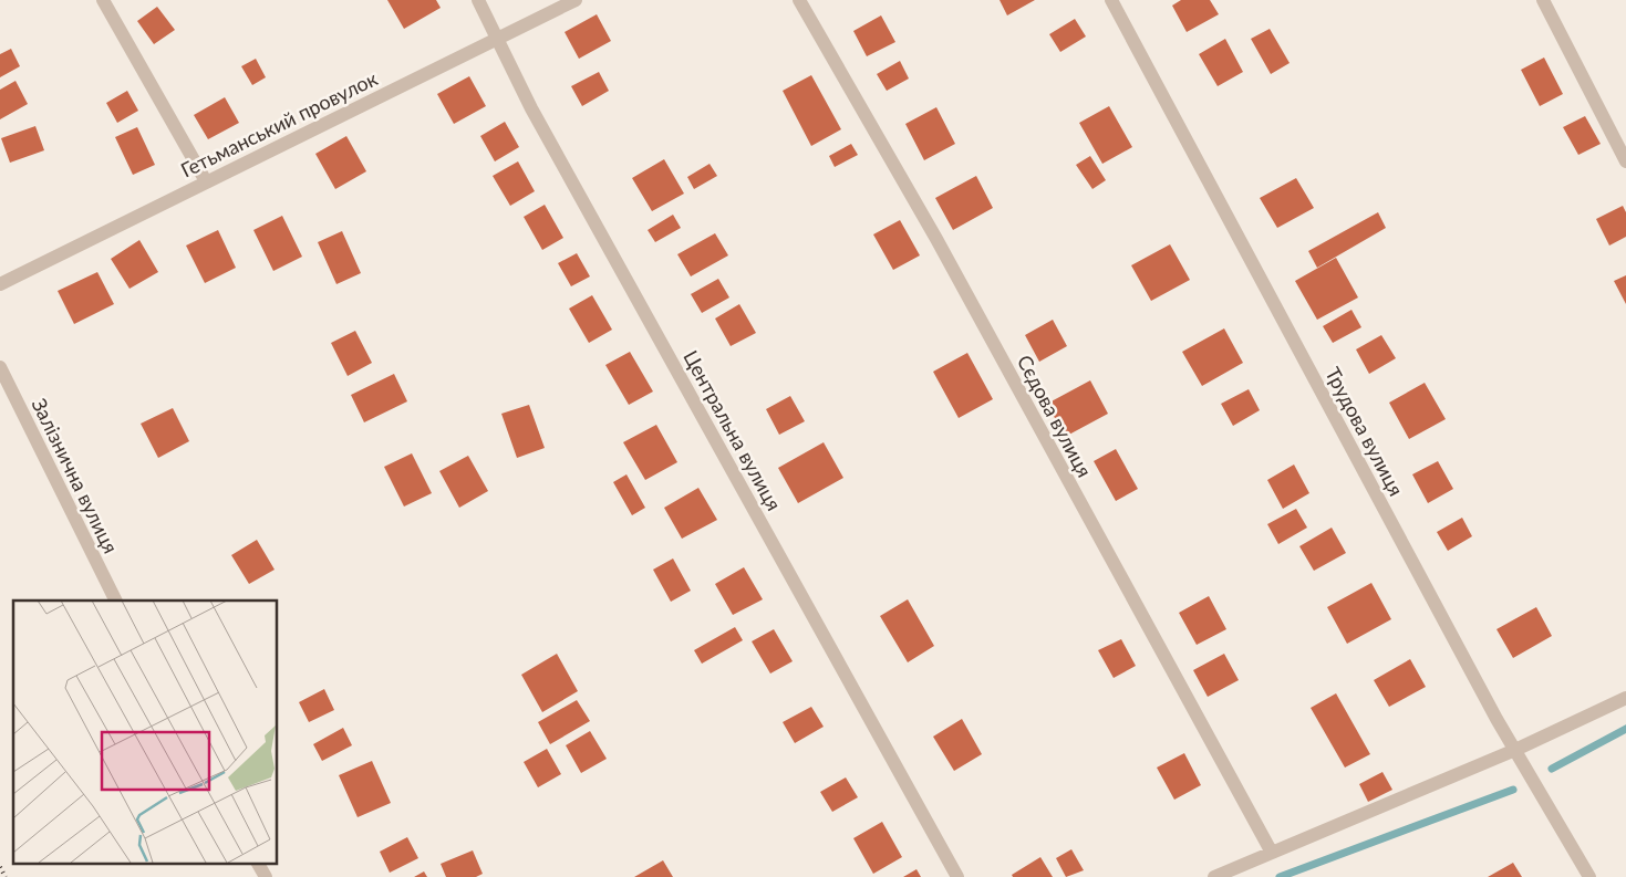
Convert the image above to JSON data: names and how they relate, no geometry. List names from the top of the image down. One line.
{"streets":{"street":["Гетьманський провулок","Сєдова вулиця","Центральна вулиця","Трудова вулиця","Залізнична вулиця"]},"crossings":[["Гетьманський провулок","Центральна вулиця"]]}
